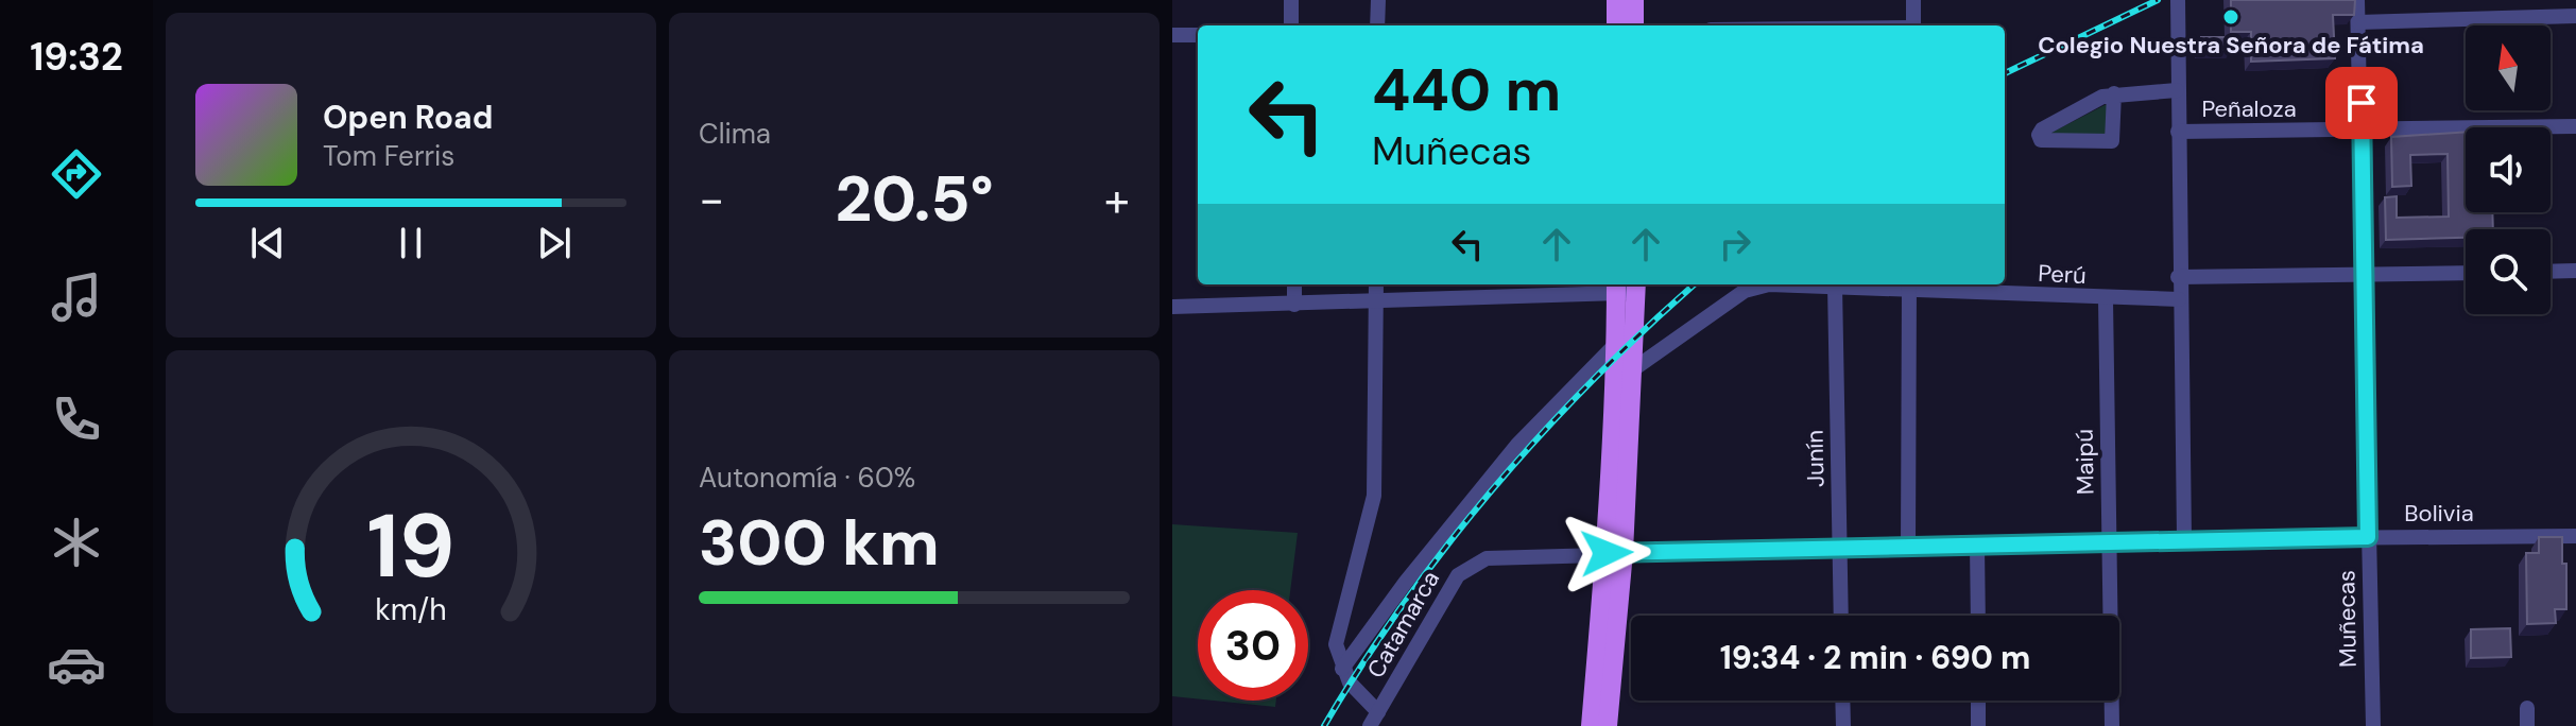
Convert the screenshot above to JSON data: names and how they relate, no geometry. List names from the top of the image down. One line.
{"streets":{"street":["Peñaloza","Perú","Junín","Maipú","Bolivia","Muñecas","Catamarca"]},"crossings":[["Peñaloza","Muñecas"],["Perú","Junín"],["Perú","Maipú"],["Junín","Bolivia"],["Maipú","Bolivia"],["Bolivia","Muñecas"],["Bolivia","Catamarca"]],"places":["Colegio Nuestra Señora de Fátima"],"north":"top","page":{"tabs":"19:32","tile":["Clima",["Autonomía · 60%","300 km"]],"turn":["440 m","Muñecas"],"song":["Open Road","Tom Ferris"],"heat":["−","20.5°","+"],"limit":"30","trip":"19:34 · 2 min · 690 m","gauge":["19","km/h"]}}
